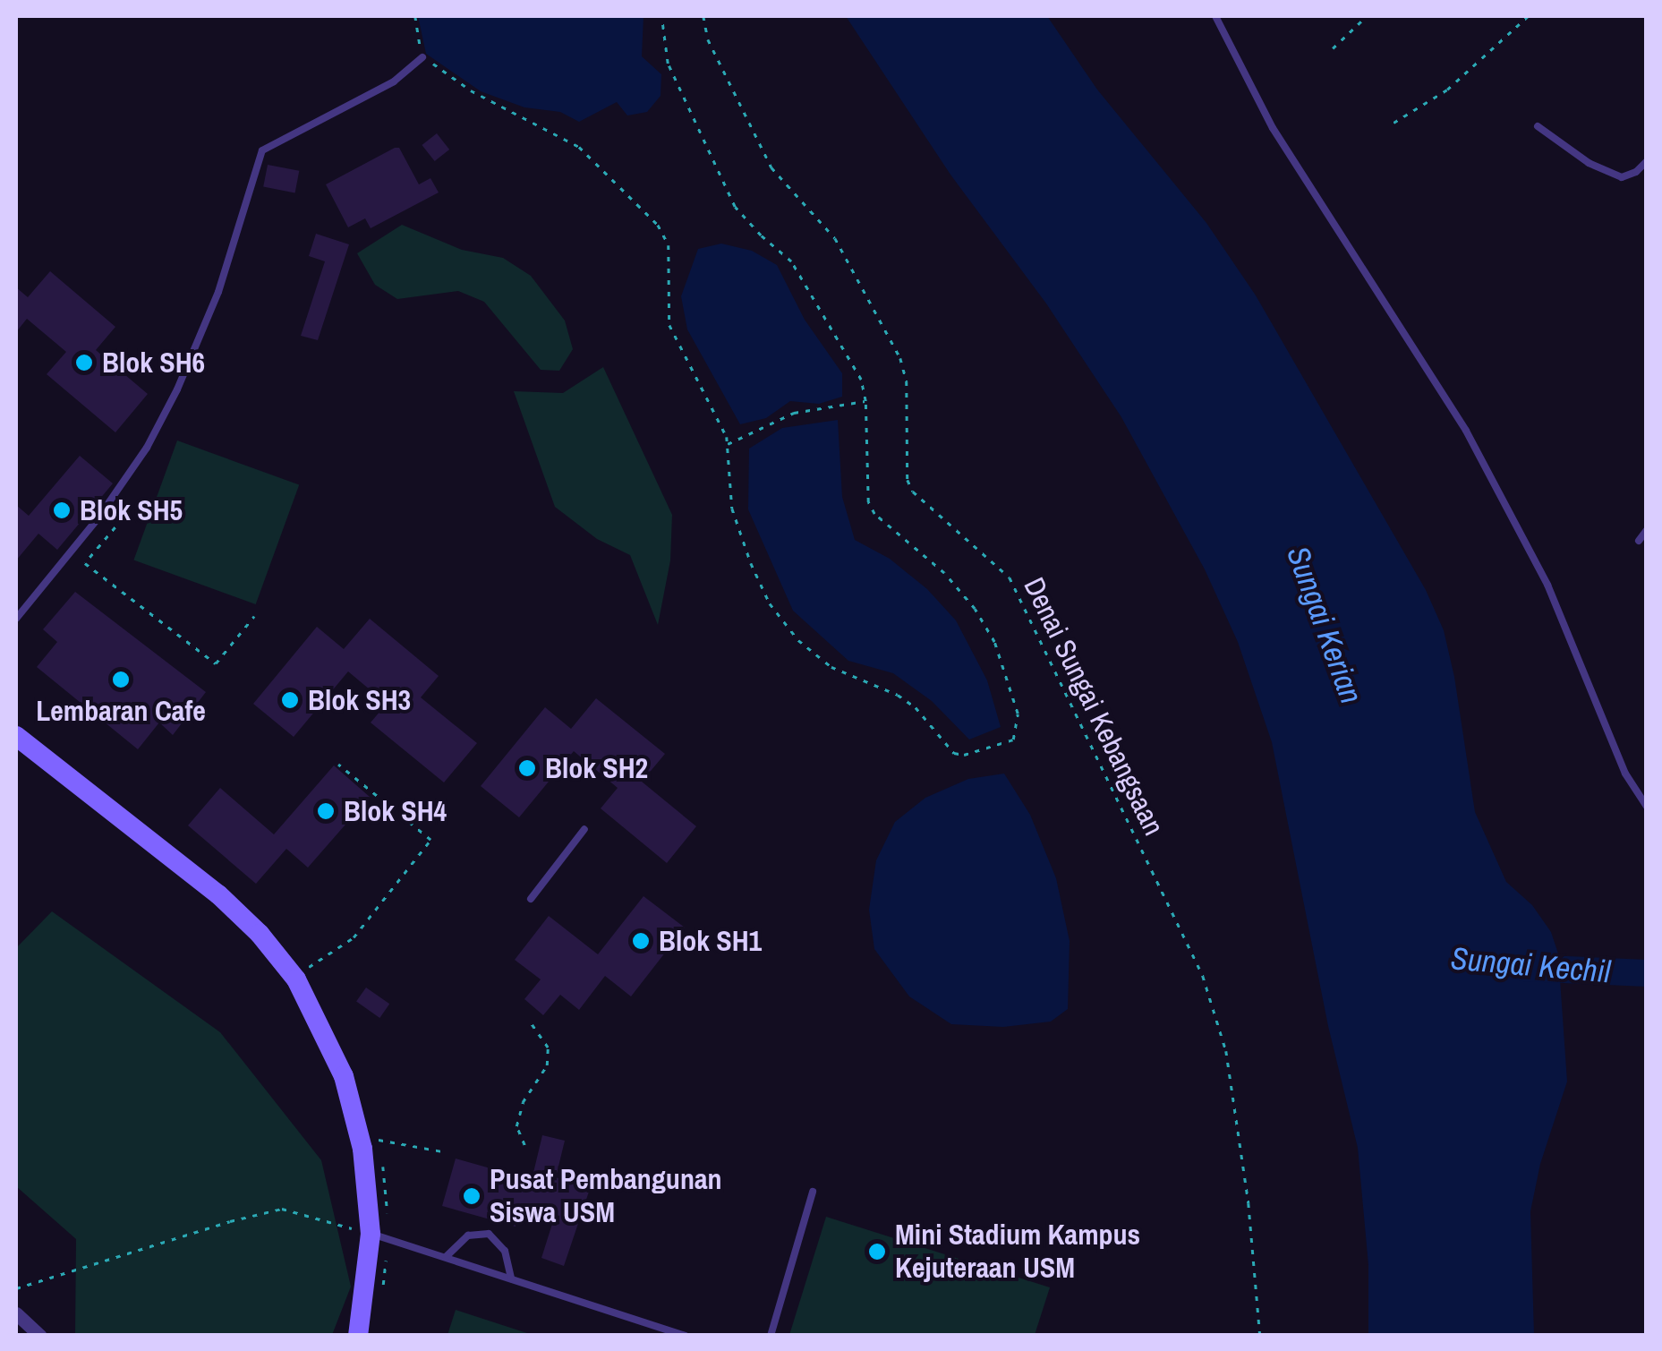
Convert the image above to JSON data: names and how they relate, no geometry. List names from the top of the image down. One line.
{"streets":{"path":["Denai Sungai Kebangsaan"]},"water":["Sungai Kerian","Sungai Kechil"],"places":["Blok SH6","Blok SH5","Lembaran Cafe","Blok SH3","Blok SH2","Blok SH4","Blok SH1","Pusat Pembangunan Siswa USM","Mini Stadium Kampus Kejuteraan USM"]}
